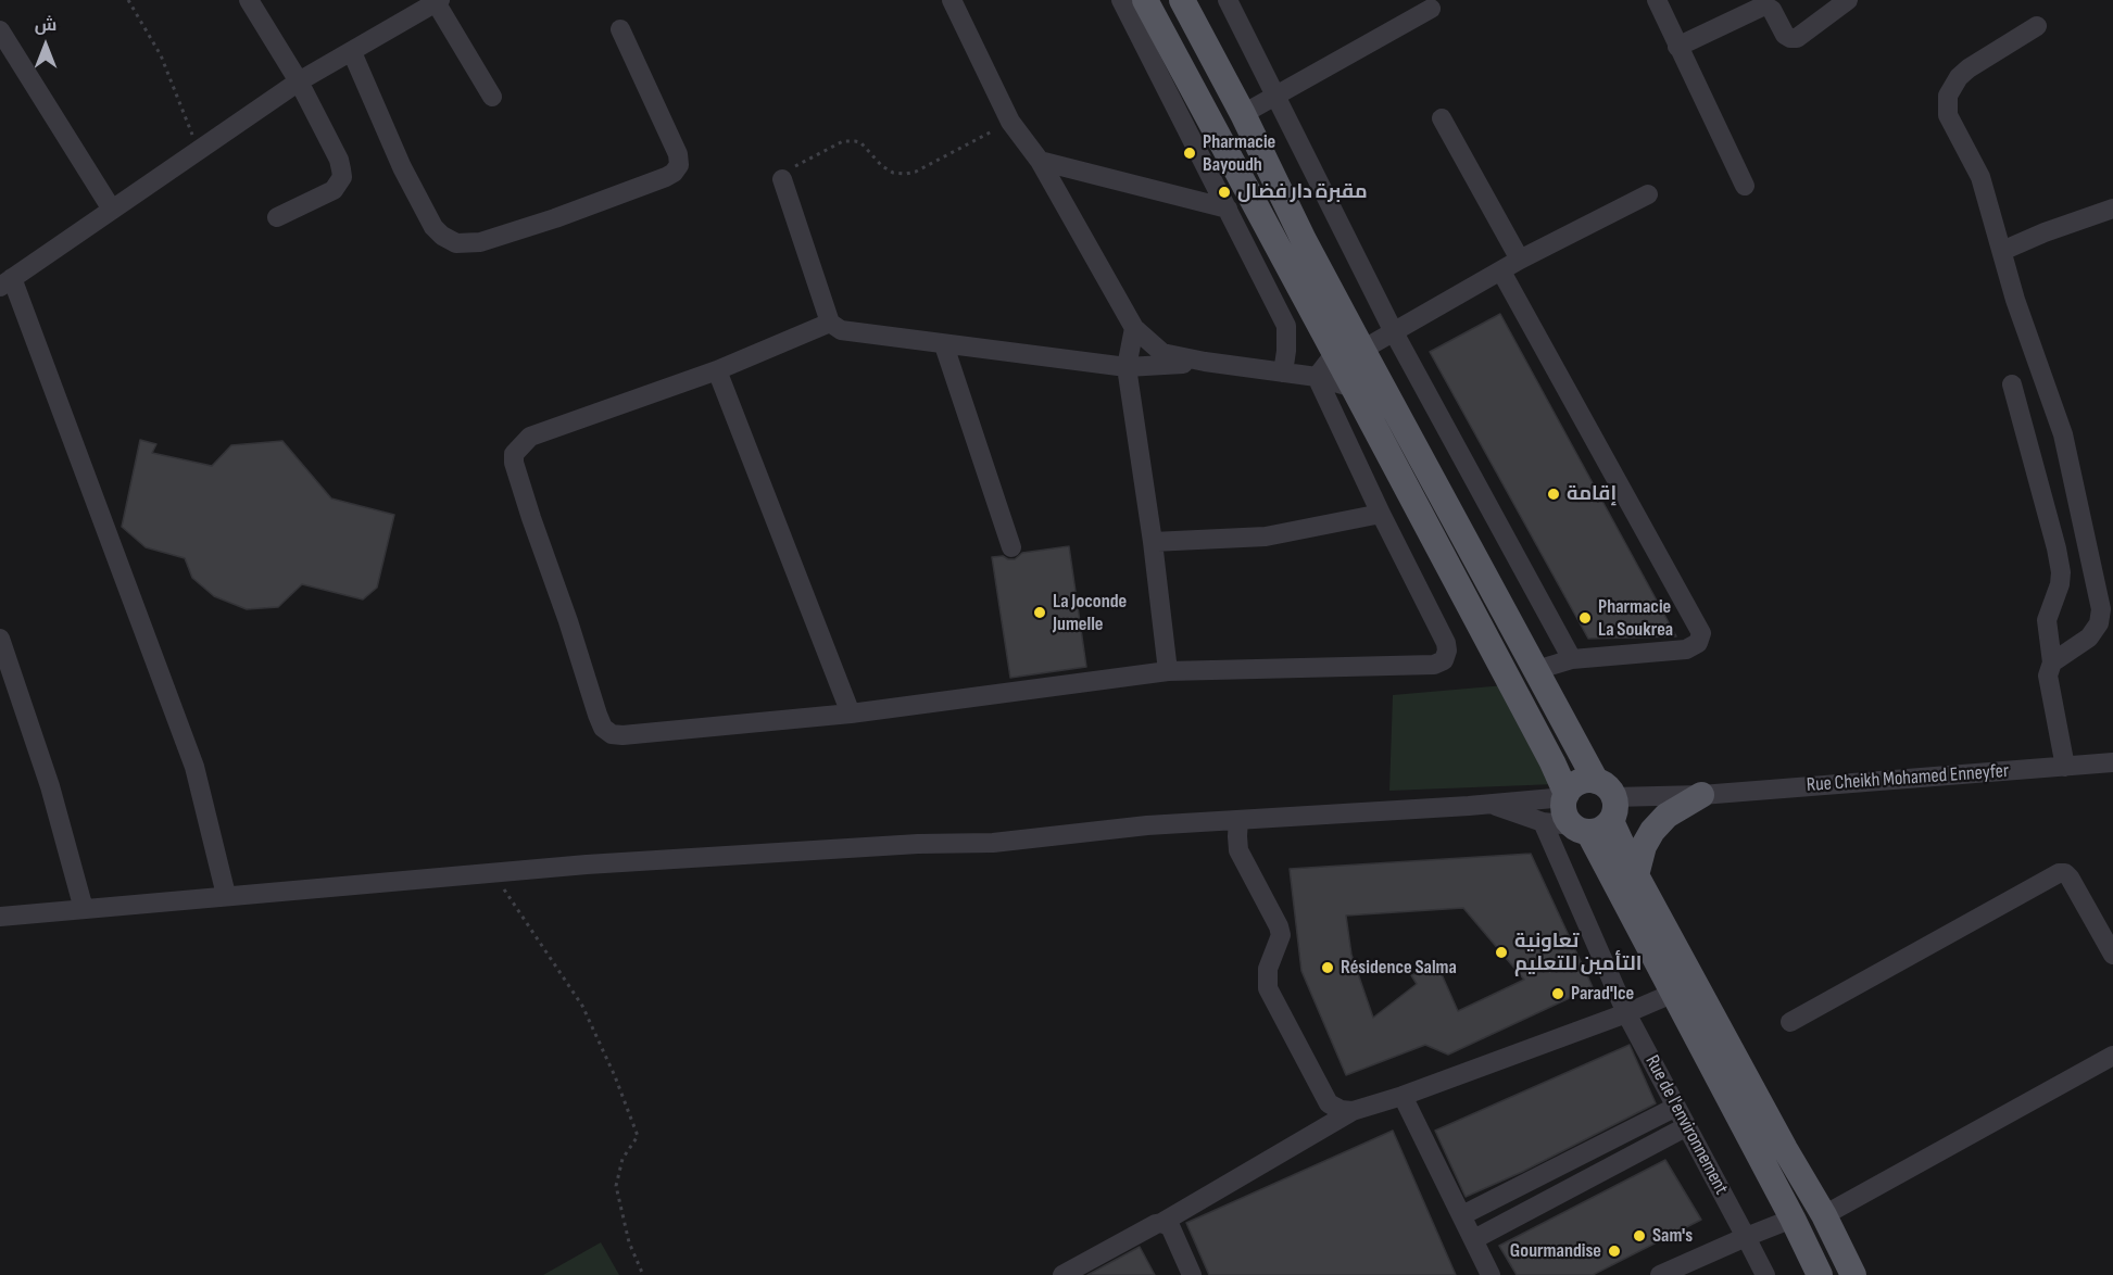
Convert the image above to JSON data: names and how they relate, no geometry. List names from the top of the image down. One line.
{"streets":{"street":["Rue Cheikh Mohamed Enneyfer","Rue de l'environnement"]},"crossings":[["Rue Cheikh Mohamed Enneyfer","Rue de l'environnement"]],"places":["Pharmacie Bayoudh","مقبرة دار فضال","إقامة","La Joconde Jumelle","Pharmacie La Soukrea","تعاونية التأمين للتعليم","Résidence Salma","Parad'Ice","Sam's","Gourmandise"],"north":"top"}
